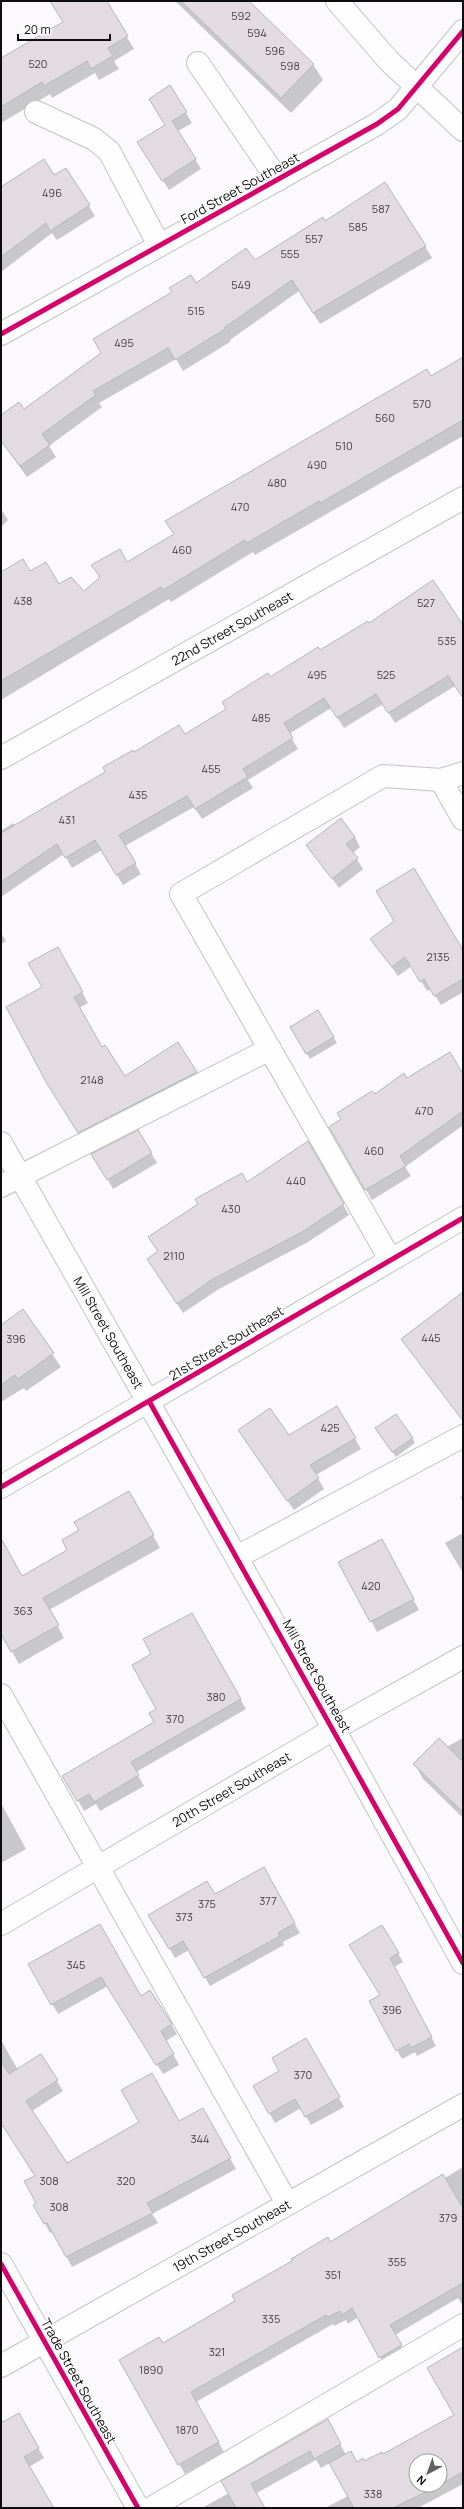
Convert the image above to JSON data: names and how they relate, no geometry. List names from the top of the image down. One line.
{"streets":{"street":["Ford Street Southeast","22nd Street Southeast","Mill Street Southeast","21st Street Southeast","20th Street Southeast","19th Street Southeast","Trade Street Southeast"]},"crossings":[["Mill Street Southeast","21st Street Southeast"],["Mill Street Southeast","20th Street Southeast"],["19th Street Southeast","Trade Street Southeast"]],"house_numbers":["592","594","596","520","598","496","587","585","557","555","549","515","495","570","560","510","490","480","470","460","438","527","535","495","525","485","455","435","431","2135","2148","470","460","440","430","2110","445","396","425","420","363","380","370","377","375","373","345","396","370","344","308","320","308","379","355","351","335","321","1890","1870","338"],"scale_bar":"20 m","north":"bottom left"}
